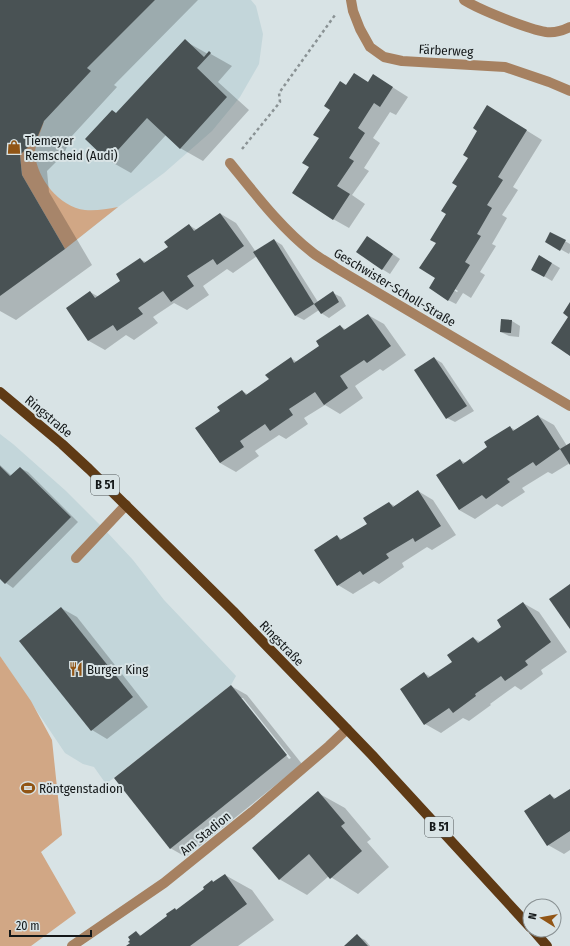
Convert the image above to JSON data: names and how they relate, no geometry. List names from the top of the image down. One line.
{"streets":{"main road":["Ringstraße","B 51"],"street":["Färberweg","Geschwister-Scholl-Straße","Am Stadion"]},"crossings":[["Ringstraße","Am Stadion"]],"places":{"shop":["Tiemeyer Remscheid (Audi)"],"restaurant":["Burger King"],"sports":["Röntgenstadion"]},"scale_bar":"20 m","north":"left"}
